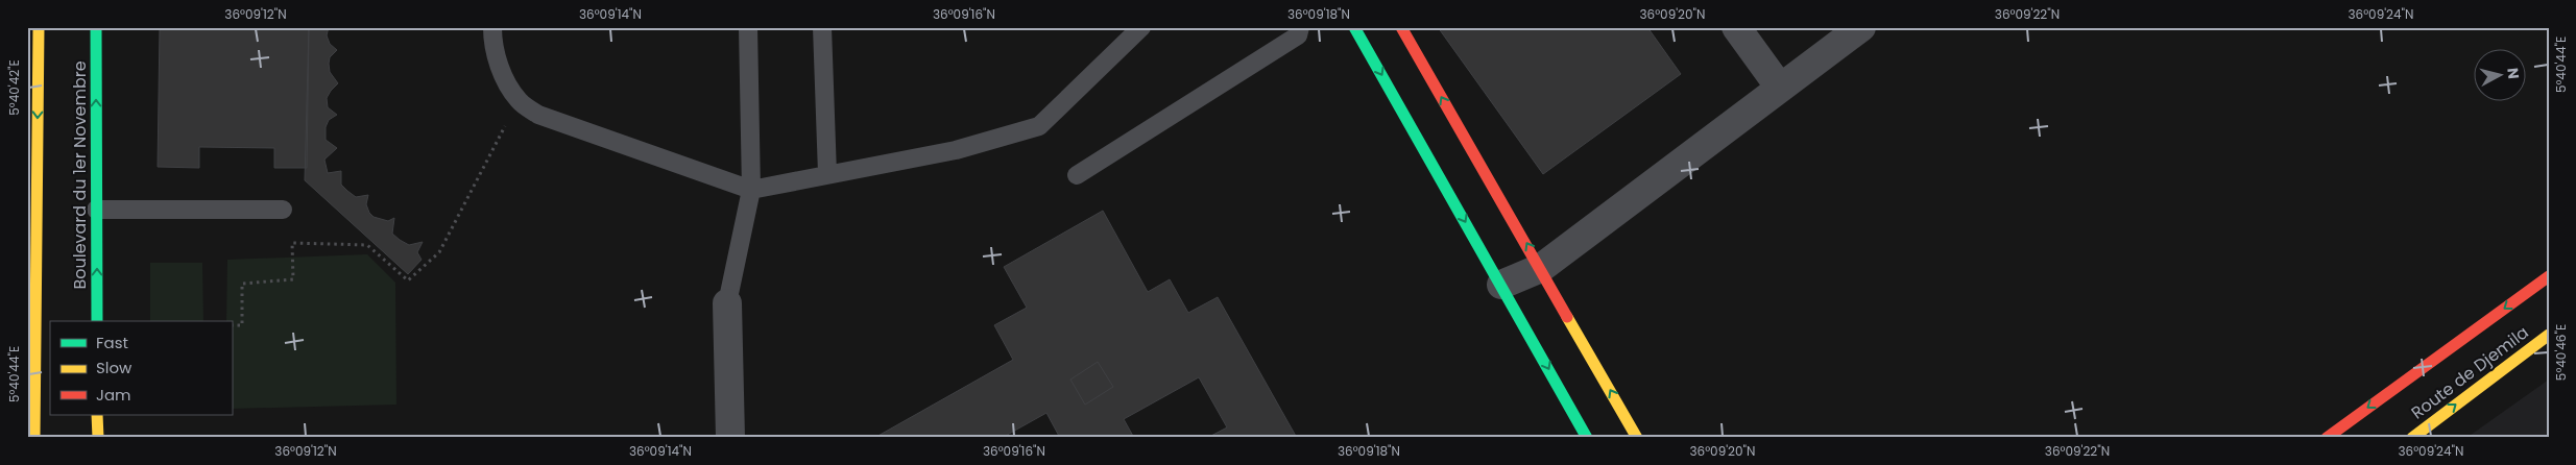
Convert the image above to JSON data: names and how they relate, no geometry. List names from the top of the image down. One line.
{"streets":{"main road":["Boulevard du 1er Novembre","Route de Djemila"]},"legend":["Fast","Slow","Jam"],"north":"right","coordinates":["36°09'12\"N","36°09'14\"N","36°09'16\"N","36°09'18\"N","36°09'20\"N","36°09'22\"N","36°09'24\"N","5°40'44\"E","5°40'42\"E","5°40'46\"E"]}
